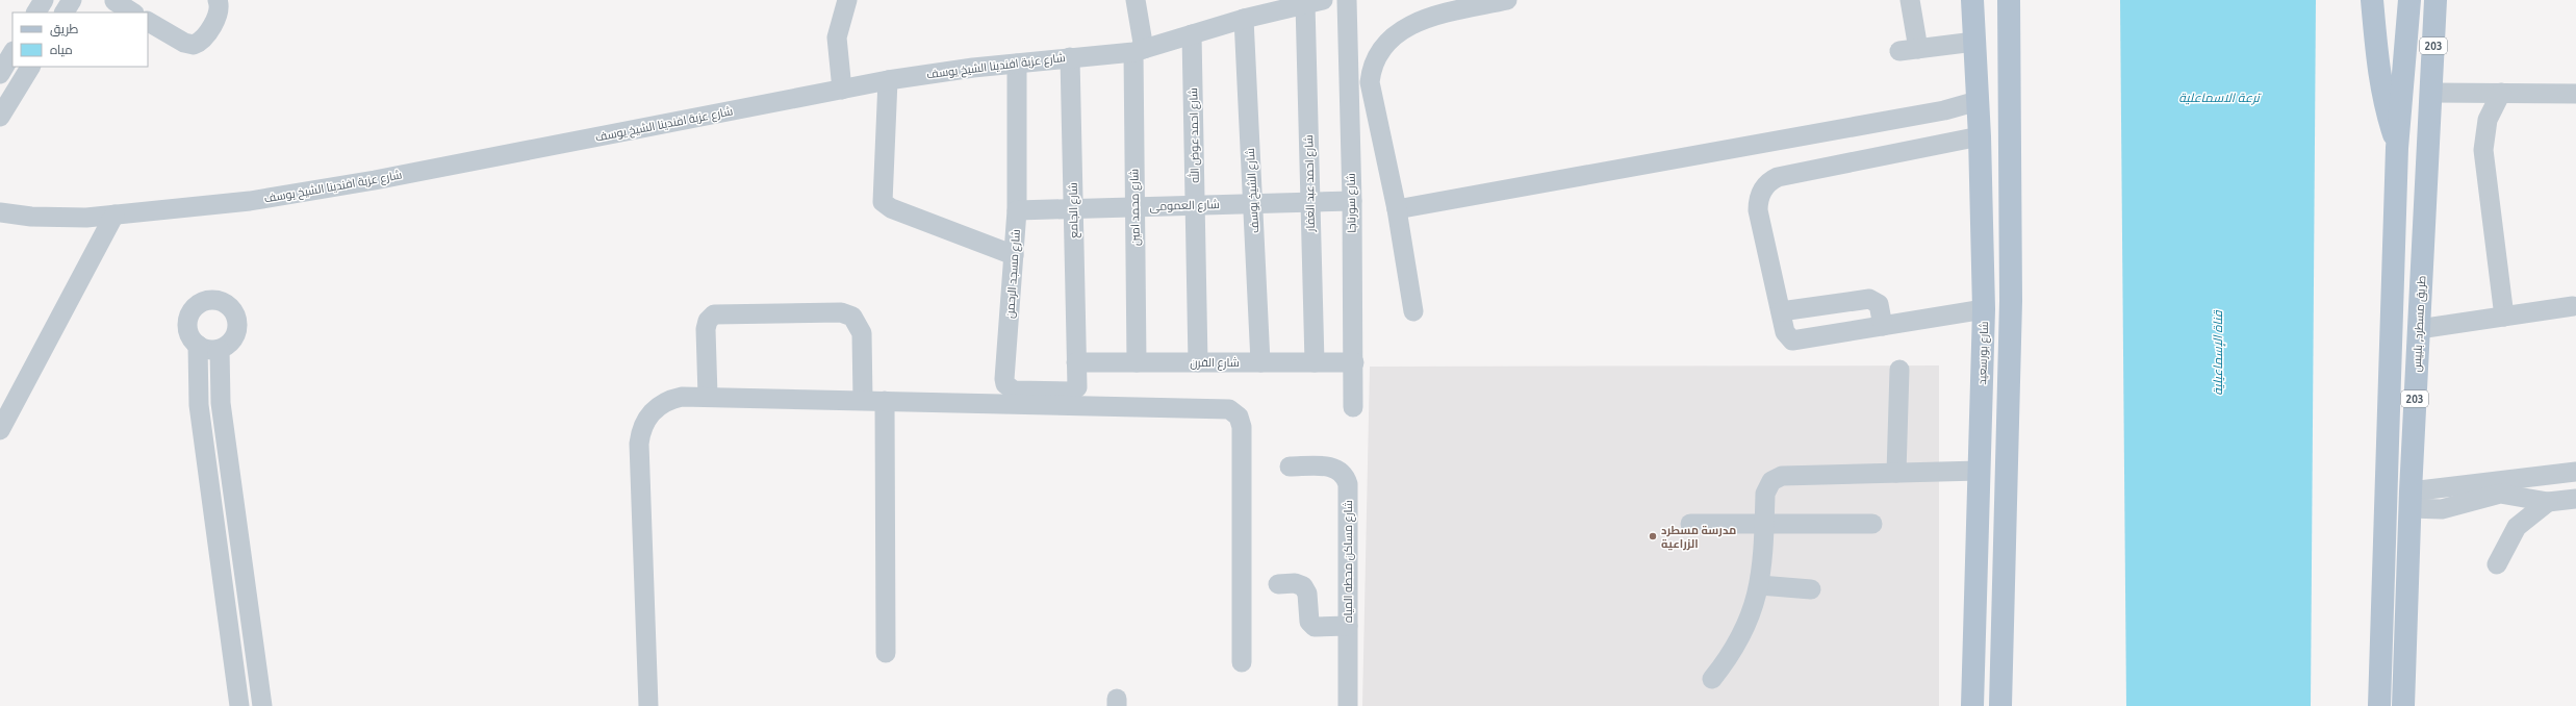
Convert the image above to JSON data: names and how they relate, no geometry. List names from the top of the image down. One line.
{"streets":{"main road":["203","طريق مسطرد, بلبيس","شارع بورسعيد"],"street":["شارع عزبة افندينا الشيخ يوسف","شارع احمد عوض الله","شارع احمد عبد الغفار","شارع الشيخ يوسف","شارع سورناجا","شارع العمومى","شارع محمد امين","شارع الجامع","شارع مسجد الرحمن","شارع الفرن","شارع مساكن محطه المياه"]},"crossings":[["203","طريق مسطرد, بلبيس"],["شارع عزبة افندينا الشيخ يوسف","شارع احمد عوض الله"],["شارع عزبة افندينا الشيخ يوسف","شارع احمد عبد الغفار"],["شارع عزبة افندينا الشيخ يوسف","شارع الشيخ يوسف"],["شارع عزبة افندينا الشيخ يوسف","شارع محمد امين"],["شارع عزبة افندينا الشيخ يوسف","شارع الجامع"],["شارع عزبة افندينا الشيخ يوسف","شارع مسجد الرحمن"],["شارع احمد عوض الله","شارع العمومى"],["شارع احمد عوض الله","شارع الفرن"],["شارع احمد عبد الغفار","شارع العمومى"],["شارع احمد عبد الغفار","شارع الفرن"],["شارع الشيخ يوسف","شارع العمومى"],["شارع الشيخ يوسف","شارع الفرن"],["شارع سورناجا","شارع العمومى"],["شارع سورناجا","شارع الفرن"],["شارع العمومى","شارع محمد امين"],["شارع العمومى","شارع الجامع"],["شارع العمومى","شارع مسجد الرحمن"],["شارع محمد امين","شارع الفرن"],["شارع الجامع","شارع مسجد الرحمن"],["شارع الجامع","شارع الفرن"],["شارع مسجد الرحمن","شارع الفرن"]],"water":["ترعة الاسماعلية","قناة الإسماعيلية"],"places":["مدرسة مسطرد الزراعية"],"legend":["طريق","مياه"]}
